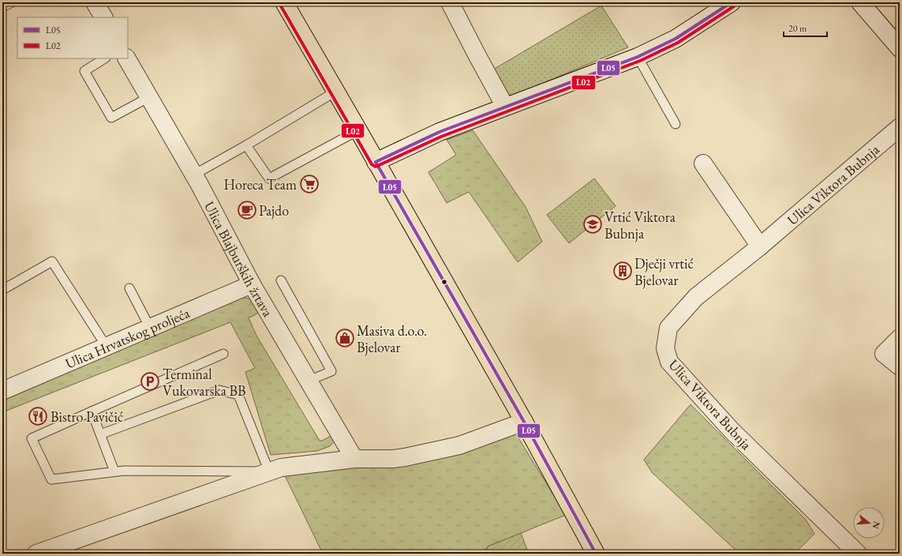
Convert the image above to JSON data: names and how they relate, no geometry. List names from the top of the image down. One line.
{"streets":{"street":["Ulica Viktora Bubnja","Ulica Blajburških žrtava","Ulica Hrvatskog proljeća"]},"crossings":[["Ulica Blajburških žrtava","Ulica Hrvatskog proljeća"]],"places":{"supermarket":["Horeca Team"],"cafe":["Pajdo"],"school or university":["Vrtić Viktora Bubnja"],"building":["Dječji vrtić Bjelovar"],"shop":["Masiva d.o.o. Bjelovar"],"parking":["Terminal Vukovarska BB"],"restaurant":["Bistro Pavičić"]},"lines":["transit line L05","transit line L02"],"legend":["L05","L02"],"scale_bar":"20 m","north":"right"}
